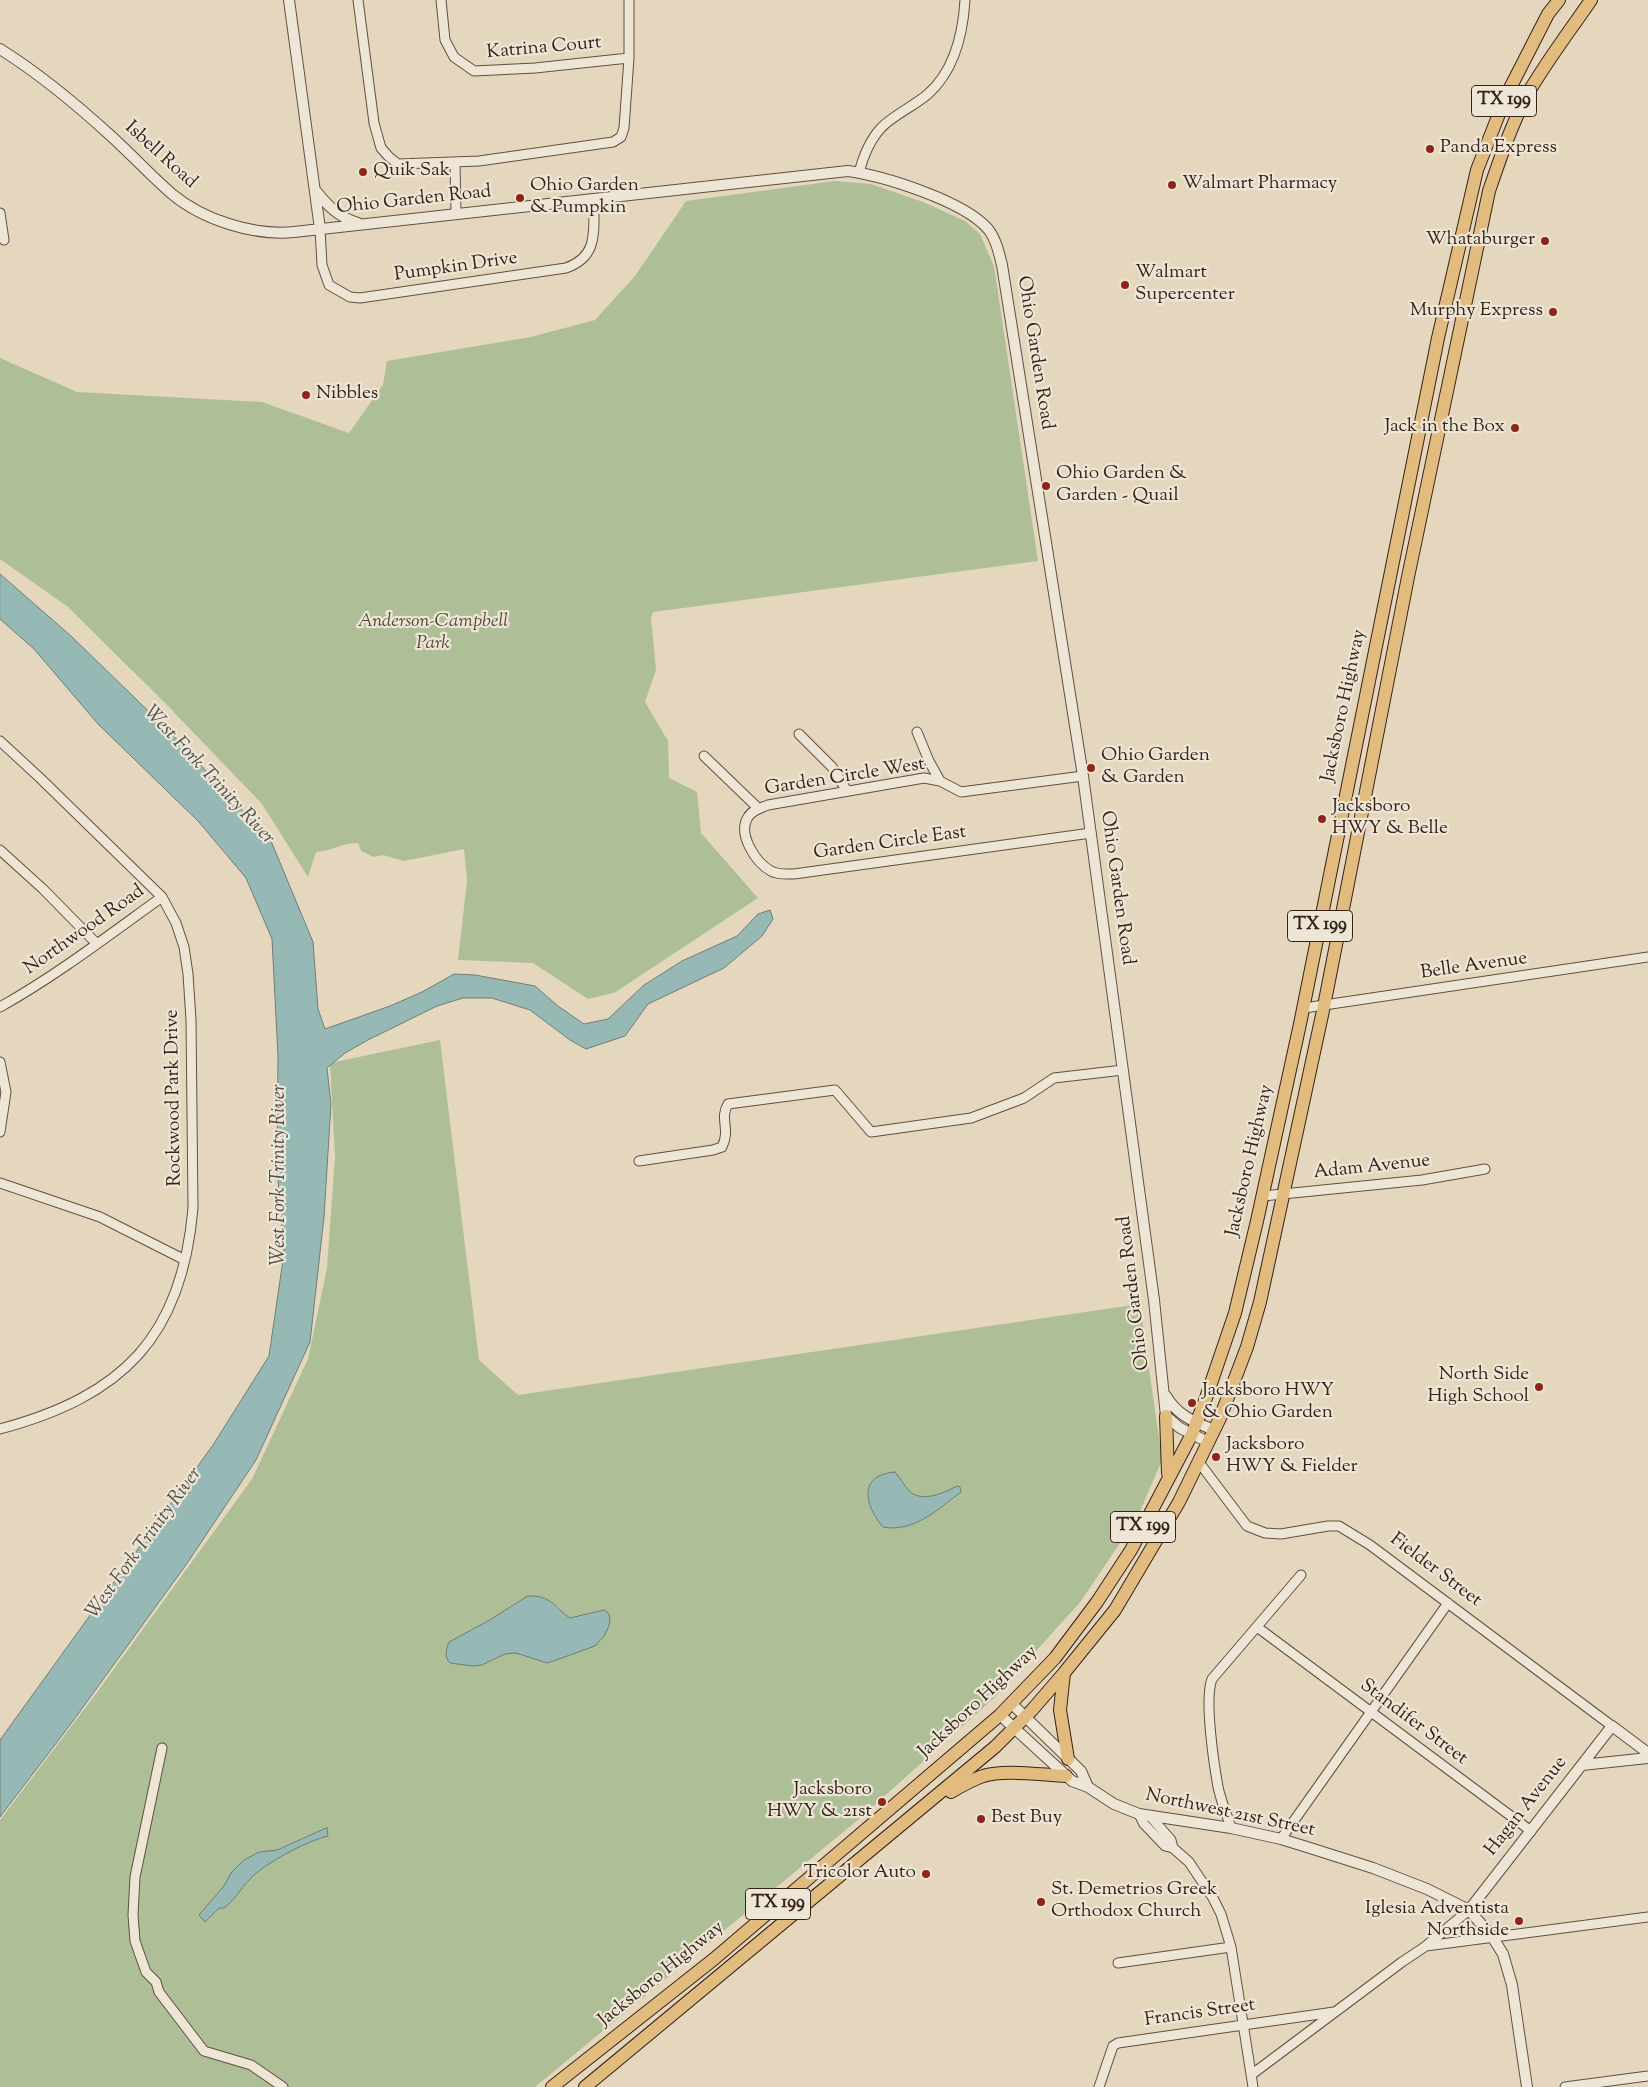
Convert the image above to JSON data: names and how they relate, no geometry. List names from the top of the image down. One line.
{"streets":{"main road":["TX 199","Jacksboro Highway"],"street":["Katrina Court","Isbell Road","Ohio Garden Road","Pumpkin Drive","Garden Circle West","Garden Circle East","Northwood Road","Belle Avenue","Rockwood Park Drive","Adam Avenue","Fielder Street","Standifer Street","Hagan Avenue","Northwest 21st Street","Francis Street"]},"crossings":[["Isbell Road","Ohio Garden Road"],["Isbell Road","Pumpkin Drive"],["Ohio Garden Road","Pumpkin Drive"],["Ohio Garden Road","Jacksboro Highway"],["Ohio Garden Road","Garden Circle West"],["Ohio Garden Road","Garden Circle East"],["Jacksboro Highway","Belle Avenue"],["Jacksboro Highway","Adam Avenue"],["Jacksboro Highway","Fielder Street"],["Jacksboro Highway","Northwest 21st Street"],["Garden Circle West","Garden Circle East"],["Northwood Road","Rockwood Park Drive"],["Fielder Street","Hagan Avenue"],["Standifer Street","Hagan Avenue"],["Hagan Avenue","Northwest 21st Street"]],"water":["West Fork Trinity River"],"parks":["Anderson-Campbell Park"],"places":["Panda Express","Quik Sak","Walmart Pharmacy","Ohio Garden & Pumpkin","Whataburger","Walmart Supercenter","Murphy Express","Nibbles","Jack in the Box","Ohio Garden & Garden - Quail","Ohio Garden & Garden","Jacksboro HWY & Belle","North Side High School","Jacksboro HWY & Ohio Garden","Jacksboro HWY & Fielder","Jacksboro HWY & 21st","Best Buy","Tricolor Auto","St. Demetrios Greek Orthodox Church","Iglesia Adventista Northside"]}
